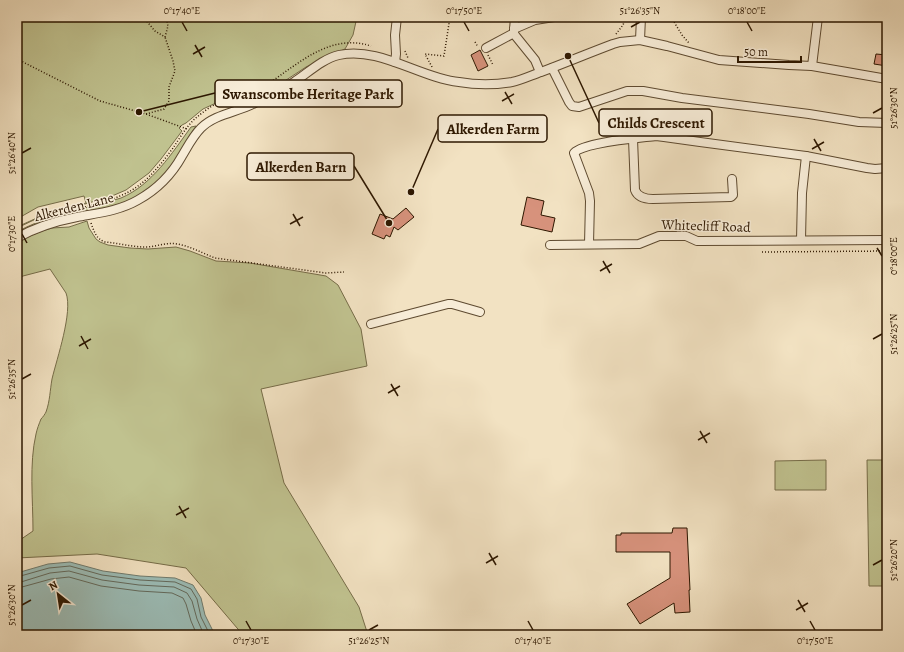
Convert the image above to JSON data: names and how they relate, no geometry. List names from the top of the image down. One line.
{"streets":{"street":["Alkerden Lane","Whitecliff Road"]},"places":["Childs Crescent","Swanscombe Heritage Park","Alkerden Farm","Alkerden Barn"],"scale_bar":"50 m","north":"top left","coordinates":["0°17'40\"E","0°17'50\"E","51°26'35\"N","0°18'00\"E","51°26'30\"N","51°26'40\"N","0°17'30\"E","51°26'25\"N","51°26'20\"N"]}
